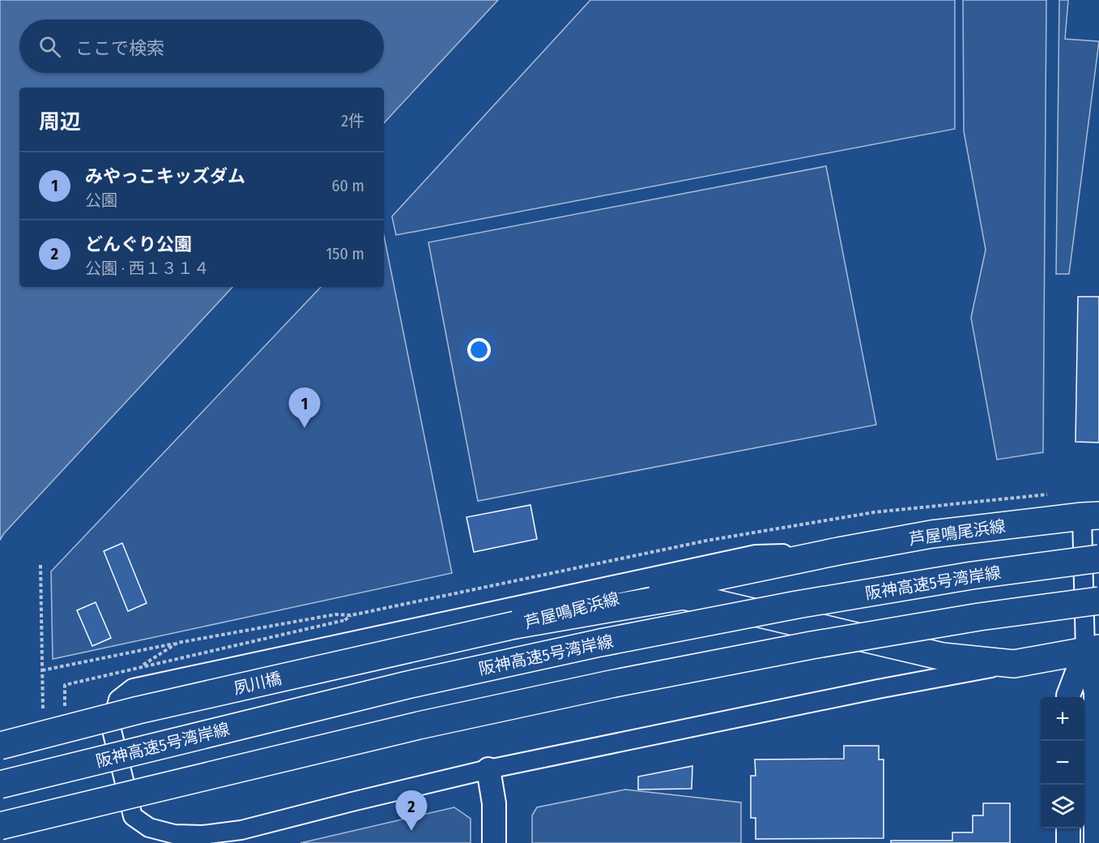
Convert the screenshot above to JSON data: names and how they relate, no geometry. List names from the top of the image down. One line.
{"streets":{"main road":["芦屋鳴尾浜線","阪神高速5号湾岸線","夙川橋"]},"crossings":[["芦屋鳴尾浜線","夙川橋"]],"page":{"search":"ここで検索","heading":["周辺","2件"],"list":[{"mark":"1","name":"みやっこキッズダム","note":"公園","value":"60 m"},{"mark":"2","name":"どんぐり公園","note":"公園 · 西１３１４","value":"150 m"}],"pins":["1","2"],"map_buttons":["+","−"]}}
